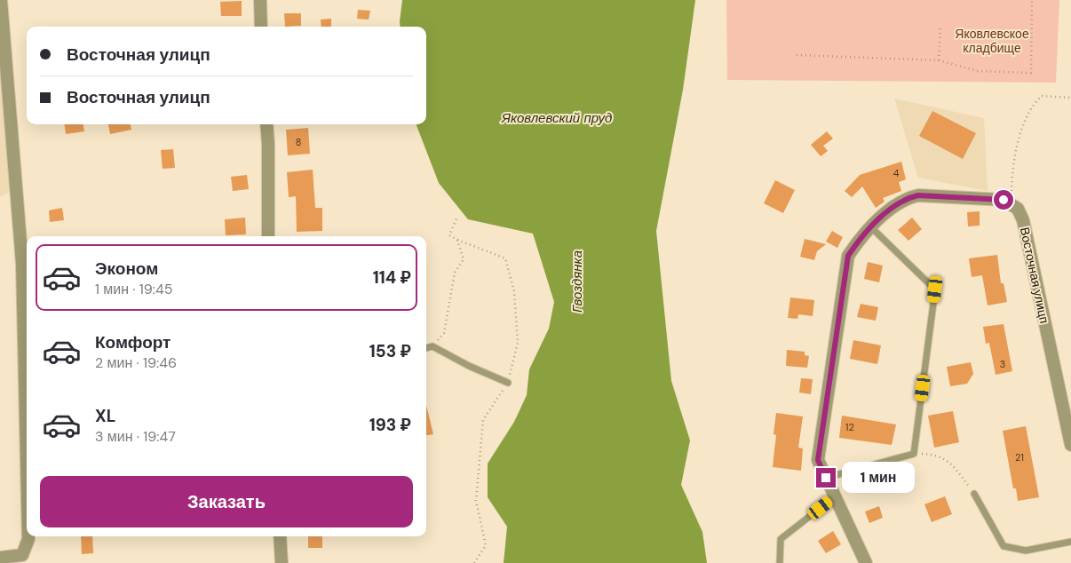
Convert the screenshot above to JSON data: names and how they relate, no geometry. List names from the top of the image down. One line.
{"streets":{"street":["Восточная улицп"]},"water":["Яковлевский пруд","Гвоздянка"],"parks":["Яковлевское кладбище"],"house_numbers":["8","4","3","12","21"],"page":{"banner":["Восточная улицп","Восточная улицп"],"list":[{"name":"Эконом","note":"1 мин · 19:45","value":"114 ₽"},{"name":"Комфорт","note":"2 мин · 19:46","value":"153 ₽"},{"name":"XL","note":"3 мин · 19:47","value":"193 ₽"}],"bubble":"1 мин","buttons":"Заказать"}}
